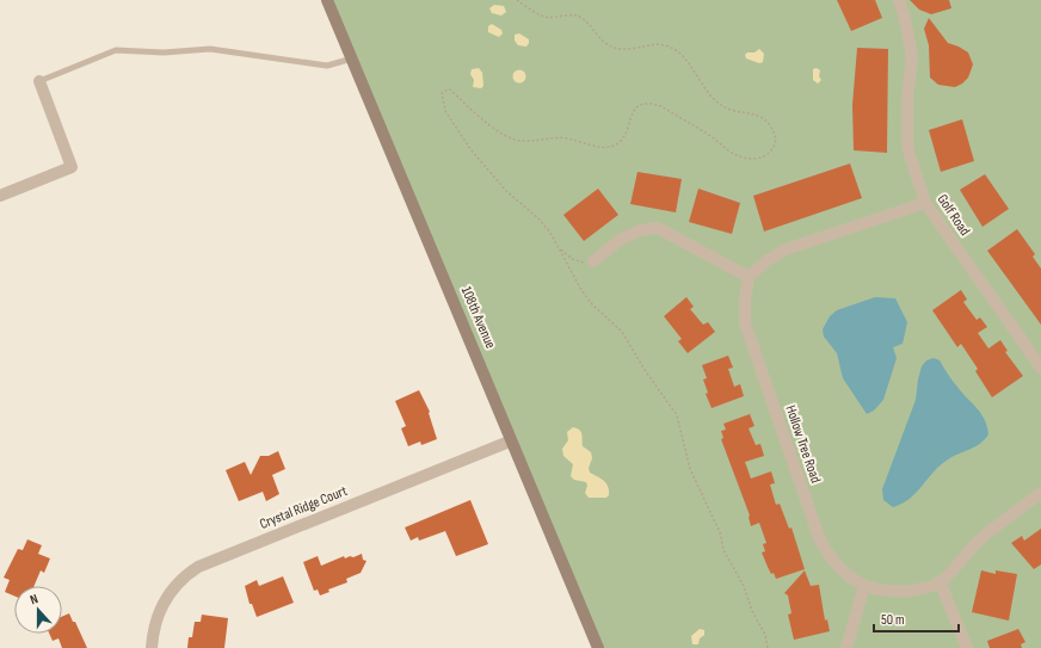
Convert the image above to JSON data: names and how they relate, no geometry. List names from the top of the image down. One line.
{"streets":{"street":["Golf Road","108th Avenue","Hollow Tree Road","Crystal Ridge Court"]},"crossings":[["108th Avenue","Crystal Ridge Court"]],"scale_bar":"50 m","north":"top"}
